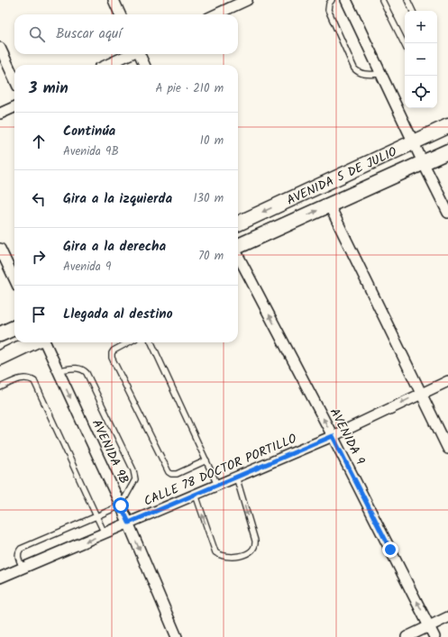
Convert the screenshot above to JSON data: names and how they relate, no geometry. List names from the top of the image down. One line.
{"streets":{"main road":["AVENIDA 5 DE JULIO"],"street":["AVENIDA 9","AVENIDA 9B","CALLE 78 DOCTOR PORTILLO"]},"crossings":[["AVENIDA 9","CALLE 78 DOCTOR PORTILLO"],["AVENIDA 9B","CALLE 78 DOCTOR PORTILLO"]],"one_way":["AVENIDA 9","AVENIDA 9B","CALLE 78 DOCTOR PORTILLO"],"page":{"map_buttons":["+","−"],"search":"Buscar aquí","heading":["3 min","A pie · 210 m"],"list":[["Continúa","Avenida 9B","10 m"],["Gira a la izquierda","130 m"],["Gira a la derecha","Avenida 9","70 m"],"Llegada al destino"]}}
